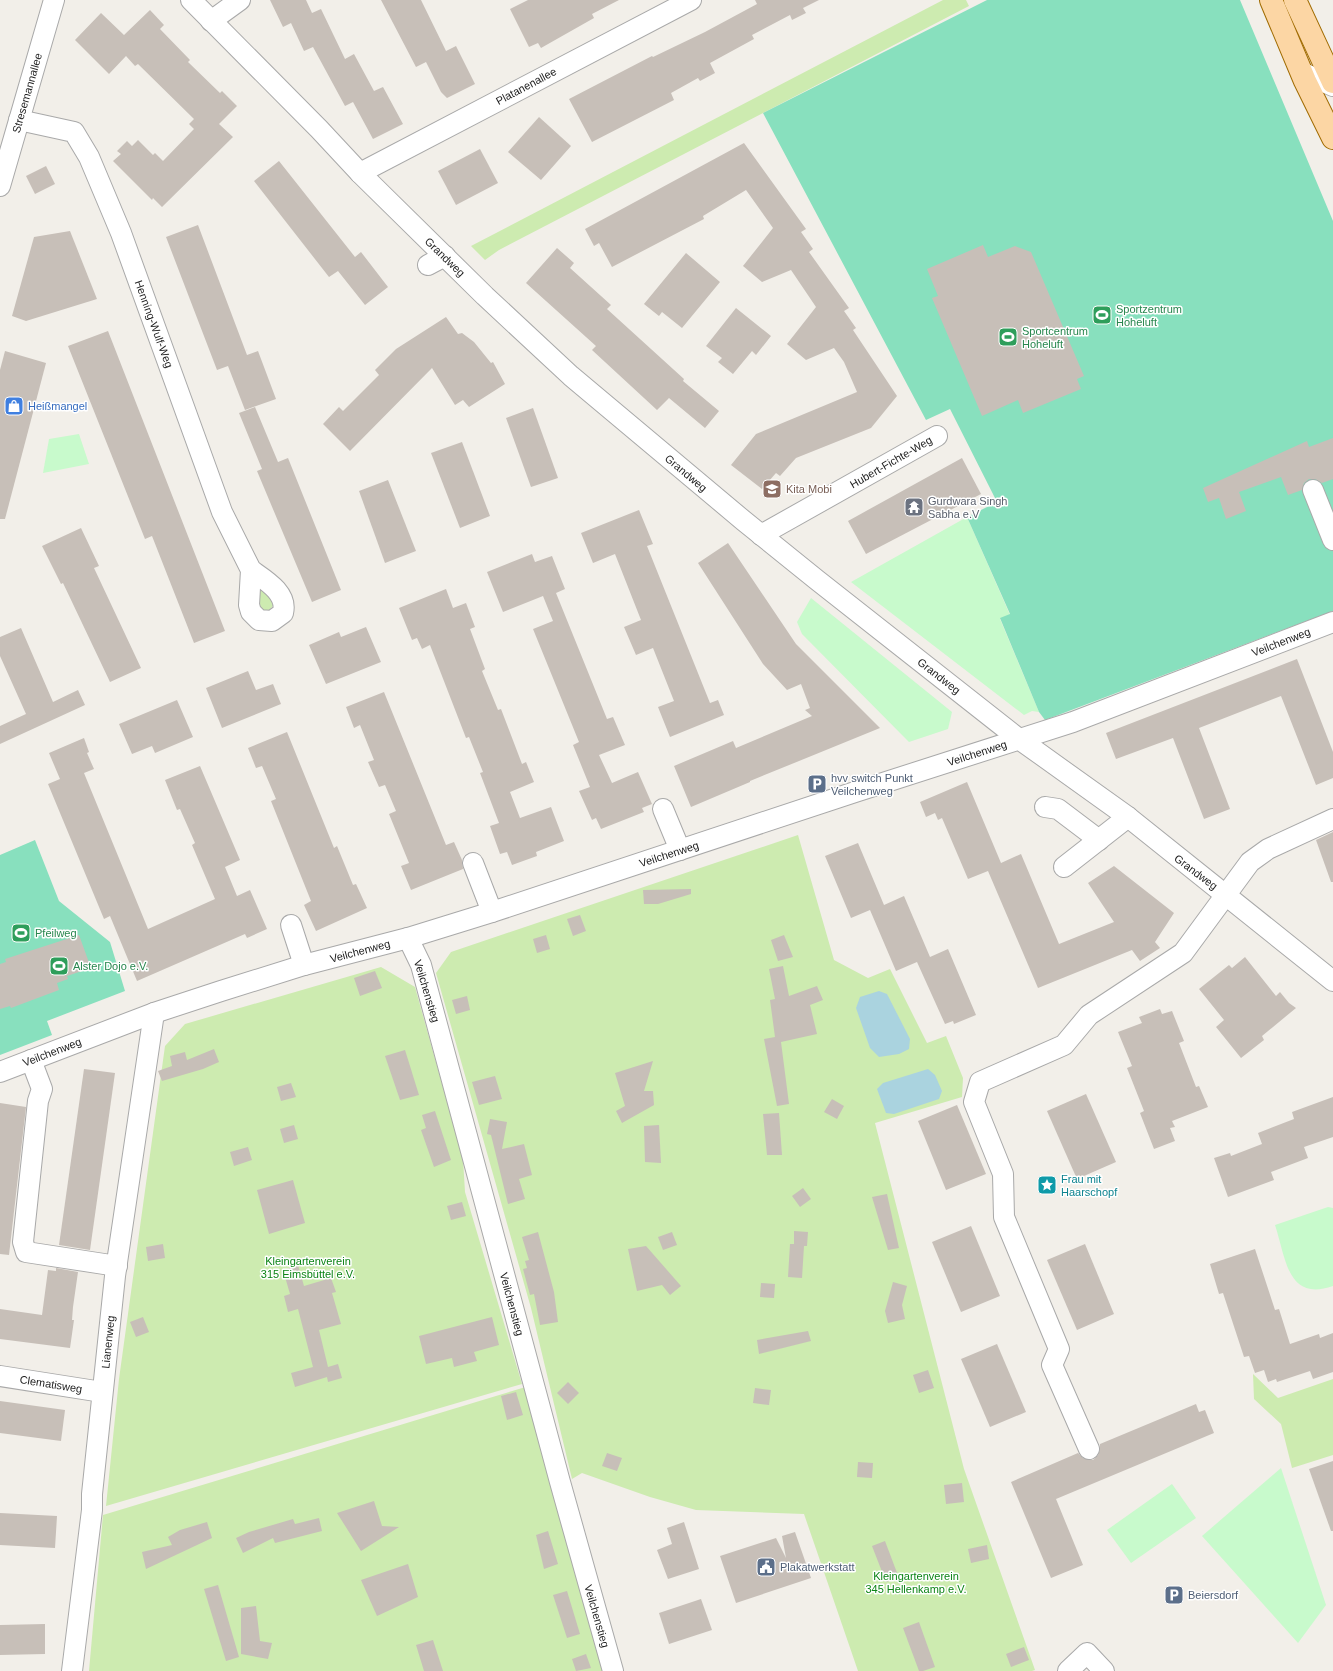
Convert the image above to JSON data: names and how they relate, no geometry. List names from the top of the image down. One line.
{"streets":{"street":["Platanenallee","Stresemannallee","Grandweg","Henning-Wulf-Weg","Hubert-Fichte-Weg","Veilchenweg","Veilchenstieg","Lianenweg","Clematisweg"]},"crossings":[["Platanenallee","Grandweg"],["Stresemannallee","Henning-Wulf-Weg"],["Grandweg","Hubert-Fichte-Weg"],["Grandweg","Veilchenweg"],["Veilchenweg","Veilchenstieg"],["Veilchenweg","Lianenweg"],["Lianenweg","Clematisweg"]],"parks":["Kleingartenverein 315 Eimsbüttel e.V.","Kleingartenverein 345 Hellenkamp e.V."],"places":{"sports":["Sportzentrum Hoheluft","Sportcentrum Hoheluft","Pfeilweg","Alster Dojo e.V."],"shop":["Heißmangel"],"school or university":["Kita Mobi"],"temple":["Gurdwara Singh Sabha e.V"],"parking":["hvv switch Punkt Veilchenweg","Beiersdorf"],"place":["Frau mit Haarschopf"],"public building":["Plakatwerkstatt"]}}
